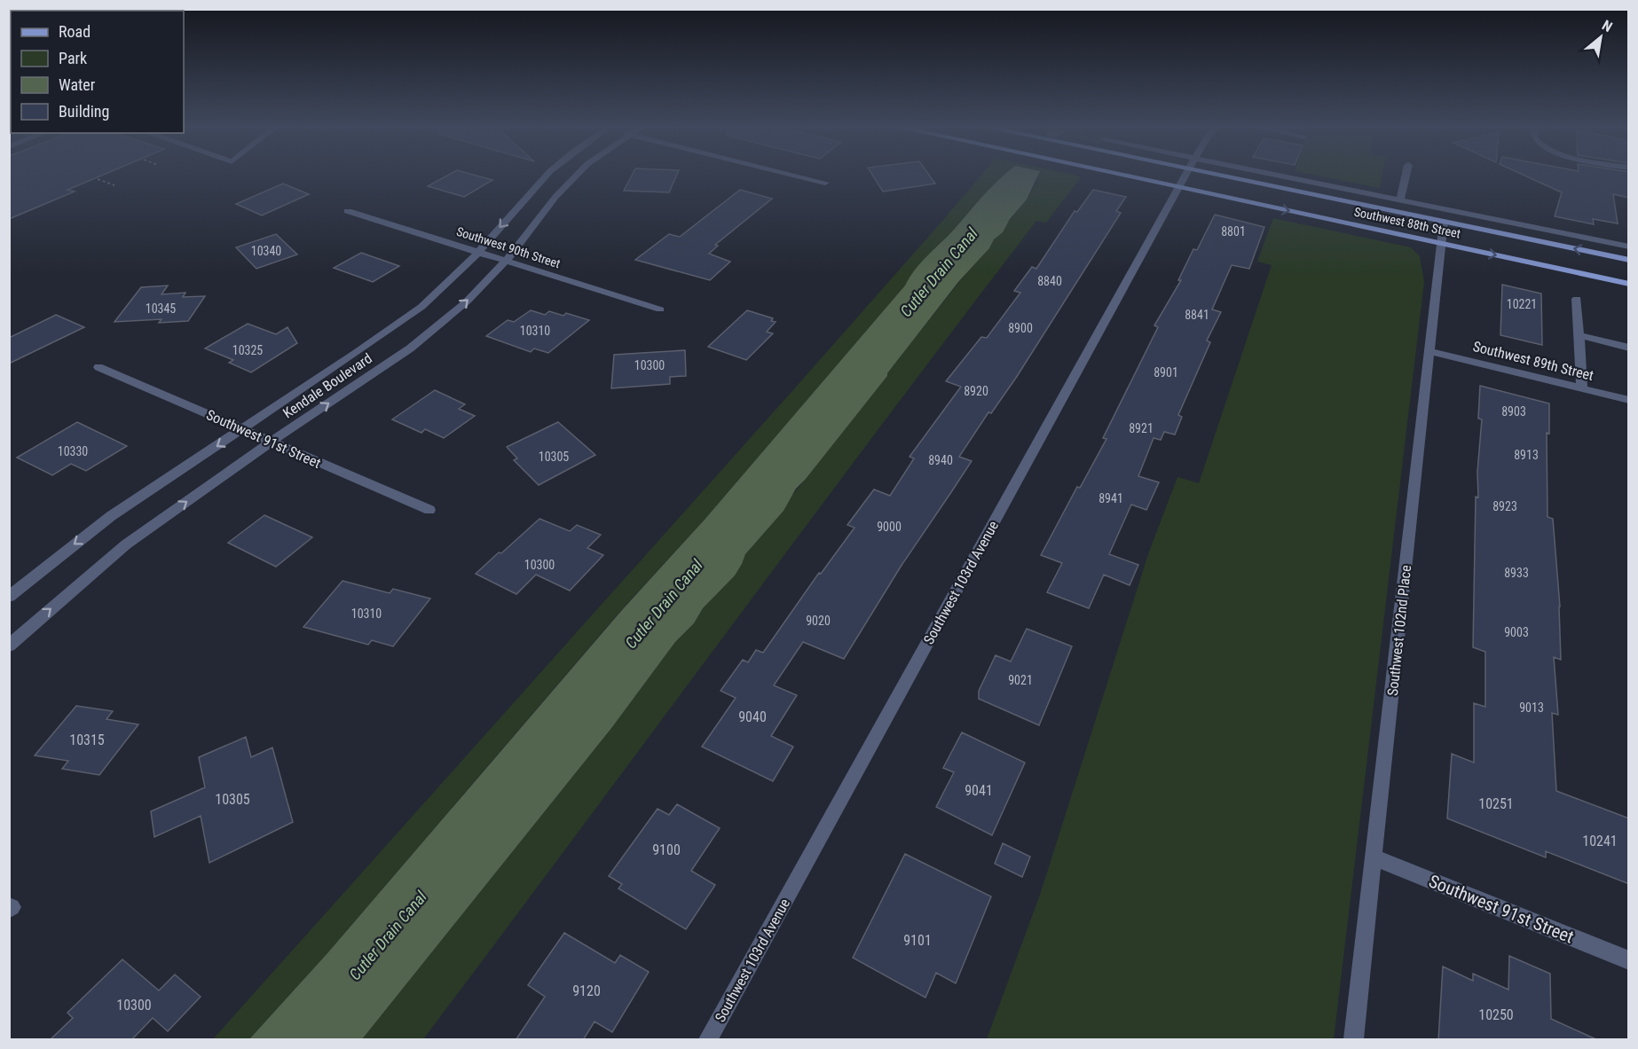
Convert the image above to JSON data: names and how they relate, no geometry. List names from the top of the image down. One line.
{"streets":{"main road":["Southwest 88th Street"],"street":["Southwest 90th Street","Southwest 89th Street","Kendale Boulevard","Southwest 91st Street","Southwest 103rd Avenue","Southwest 102nd Place"]},"crossings":[["Southwest 88th Street","Southwest 103rd Avenue"],["Southwest 88th Street","Southwest 102nd Place"],["Southwest 90th Street","Kendale Boulevard"],["Southwest 89th Street","Southwest 102nd Place"],["Kendale Boulevard","Southwest 91st Street"],["Southwest 91st Street","Southwest 102nd Place"]],"water":["Cutler Drain Canal"],"house_numbers":["8801","10340","8840","10221","10345","8841","8900","10310","10325","10300","8901","8920","8903","8921","10330","8913","10305","8940","8941","8923","9000","10300","8933","10310","9020","9003","9021","9013","9040","10315","9041","10305","10251","10241","9100","9101","9120","10300","10250"],"legend":["Road","Park","Water","Building"],"north":"top right"}
